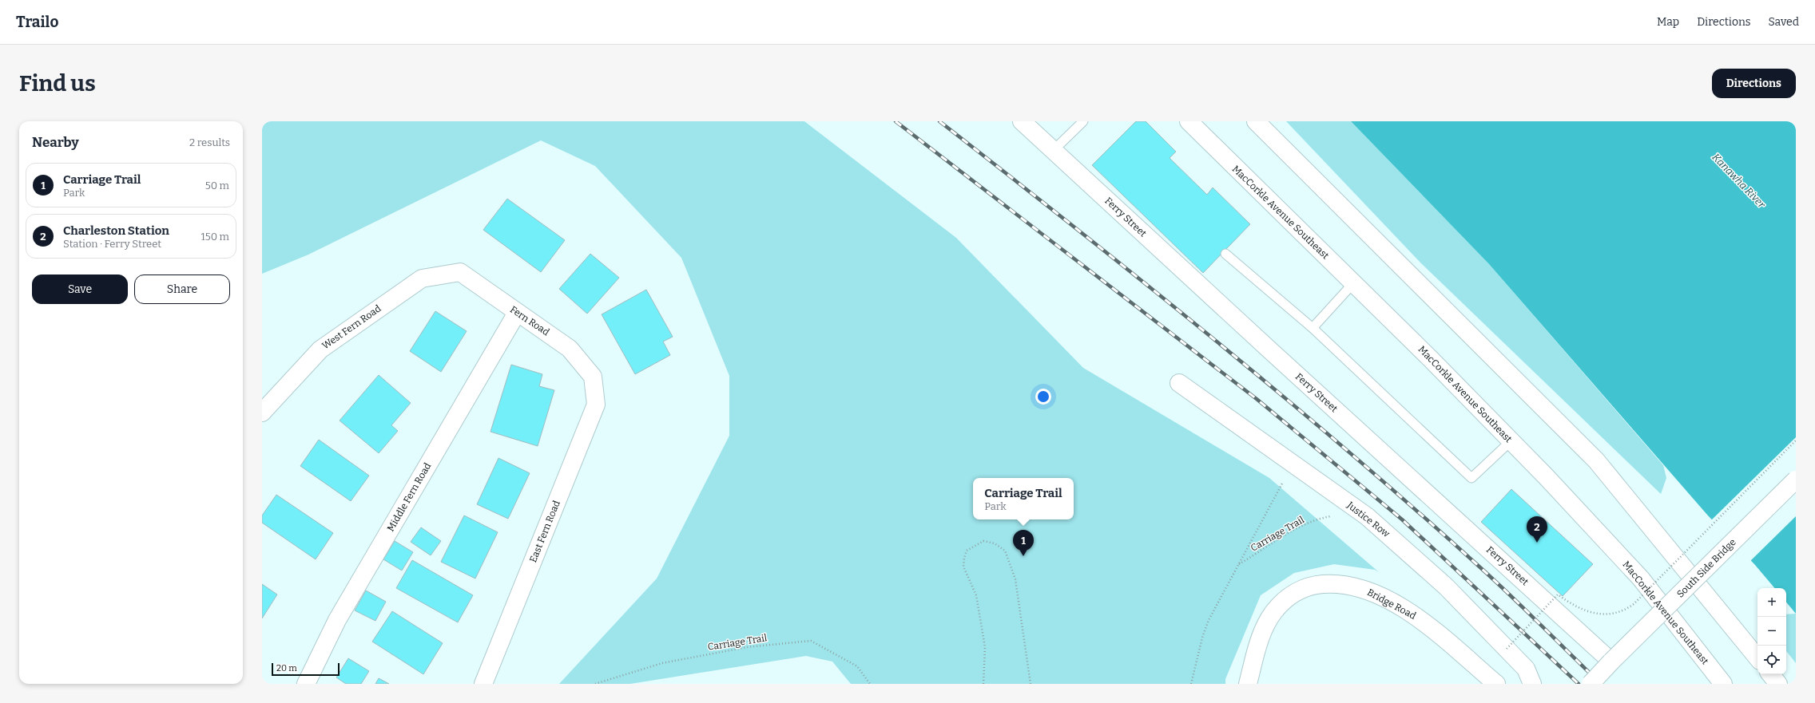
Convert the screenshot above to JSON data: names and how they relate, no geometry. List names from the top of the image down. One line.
{"streets":{"main road":["MacCorkle Avenue Southeast","Ferry Street","Fern Road","West Fern Road","Middle Fern Road","Justice Row","East Fern Road","South Side Bridge","Bridge Road"],"path":["Carriage Trail"]},"crossings":[["Ferry Street","South Side Bridge"],["Fern Road","West Fern Road"],["Fern Road","Middle Fern Road"],["Fern Road","East Fern Road"],["Justice Row","Carriage Trail"]],"water":["Kanawha River"],"scale_bar":"20 m","page":{"header":"Trailo","nav":["Map","Directions","Saved"],"buttons":["Directions",["Save","Share"]],"title":"Find us","heading":["Nearby","2 results"],"list":[{"mark":"1","name":"Carriage Trail","note":"Park","value":"50 m"},{"mark":"2","name":"Charleston Station","note":"Station · Ferry Street","value":"150 m"}],"popup":["Carriage Trail","Park"],"pins":["2","1"],"map_buttons":["+","−"],"scale":"20 m"}}
